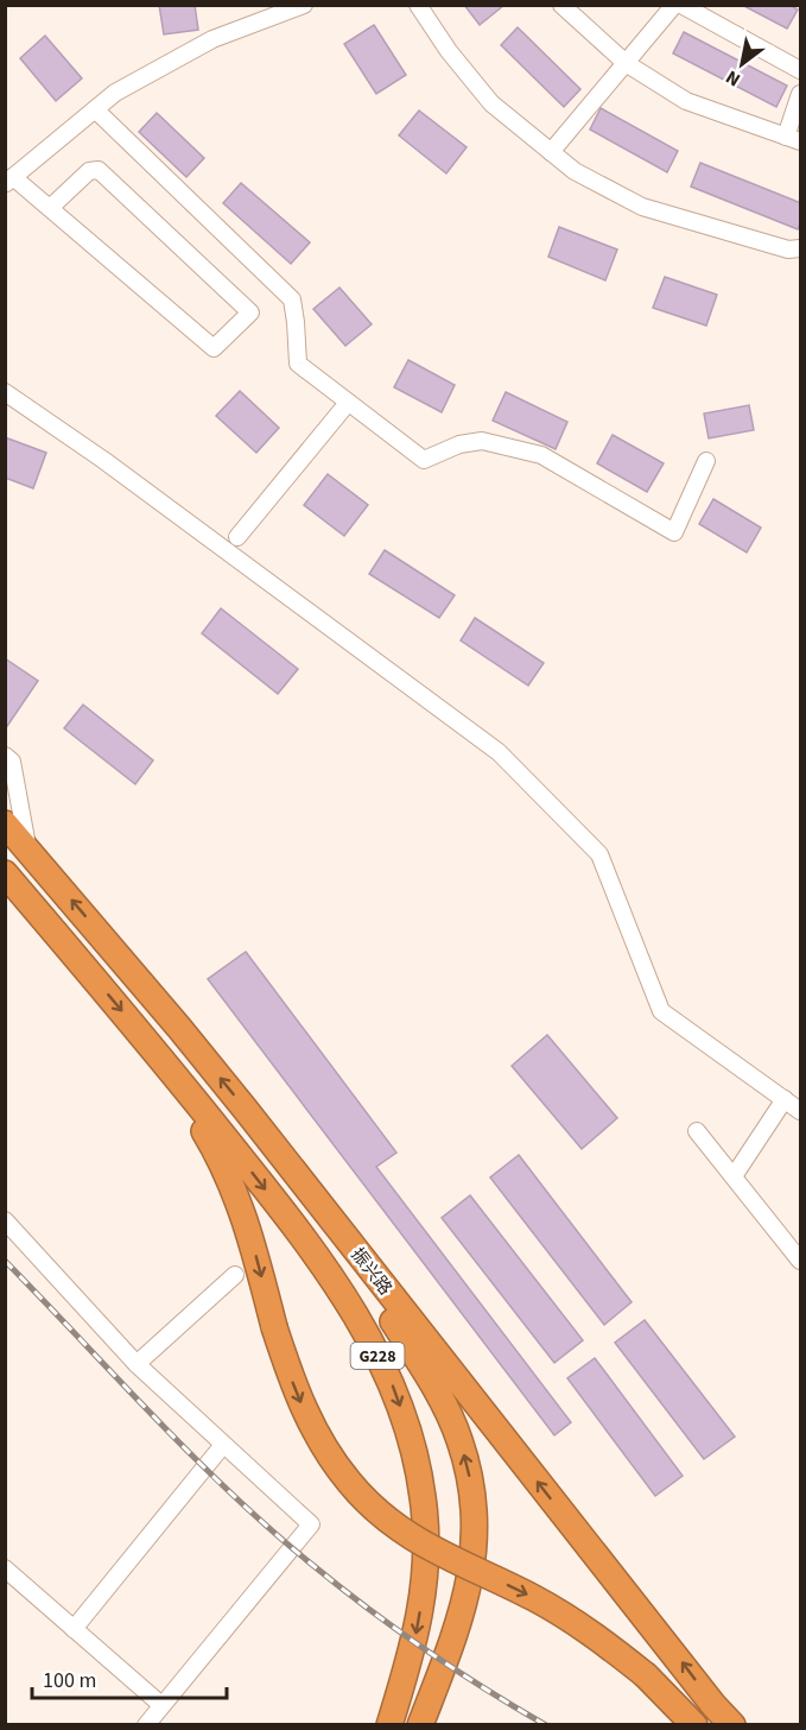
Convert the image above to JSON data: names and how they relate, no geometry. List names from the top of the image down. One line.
{"streets":{"highway":["振兴路","G228"]},"scale_bar":"100 m","north":"bottom left"}
